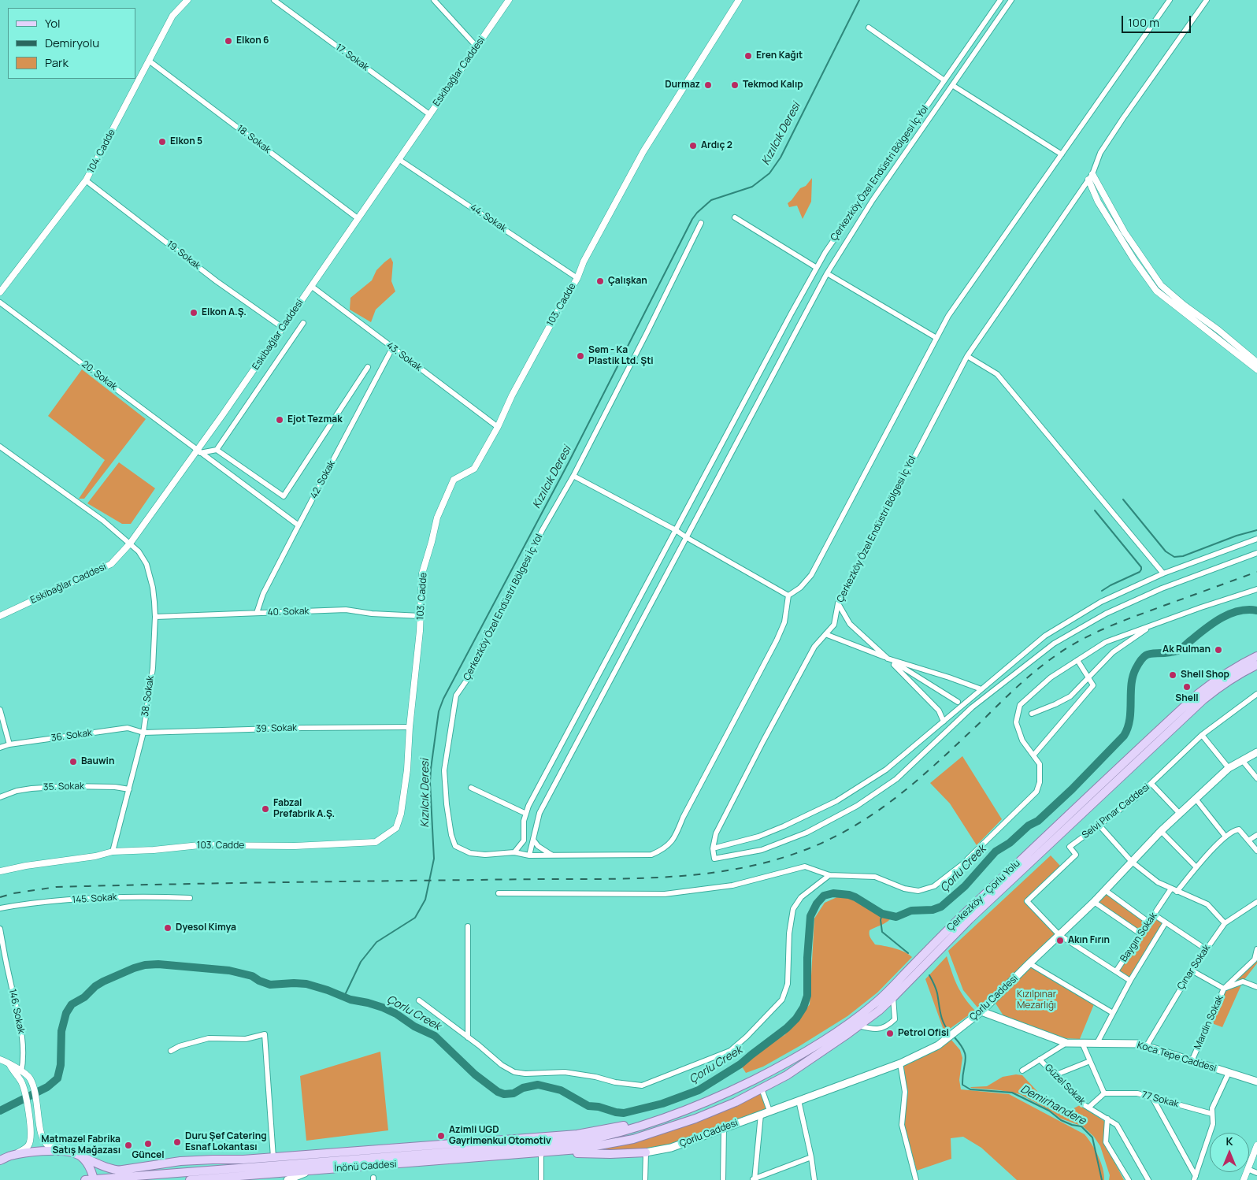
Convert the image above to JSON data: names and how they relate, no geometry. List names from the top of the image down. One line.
{"streets":{"main road":["Çerkezköy - Çorlu Yolu","Çorlu Caddesi","Koca Tepe Caddesi","İnönü Caddesi"],"street":["17. Sokak","Eskibağlar Caddesi","18. Sokak","104. Cadde","Çerkezköy Özel Endüstri Bölgesi İç Yol","44. Sokak","19. Sokak","103. Cadde","43. Sokak","20. Sokak","42. Sokak","40. Sokak","38. Sokak","39. Sokak","36. Sokak","35. Sokak","Selvi Pınar Caddesi","145. Sokak","Baygın Sokak","Çınar Sokak","146. Sokak","Mardin Sokak","Güzel Sokak","77 Sokak"]},"crossings":[["17. Sokak","Eskibağlar Caddesi"],["Eskibağlar Caddesi","18. Sokak"],["Eskibağlar Caddesi","44. Sokak"],["Eskibağlar Caddesi","19. Sokak"],["Eskibağlar Caddesi","43. Sokak"],["Eskibağlar Caddesi","20. Sokak"],["Eskibağlar Caddesi","38. Sokak"],["18. Sokak","104. Cadde"],["104. Cadde","19. Sokak"],["44. Sokak","103. Cadde"],["103. Cadde","43. Sokak"],["103. Cadde","40. Sokak"],["103. Cadde","38. Sokak"],["103. Cadde","39. Sokak"],["43. Sokak","42. Sokak"],["20. Sokak","42. Sokak"],["42. Sokak","40. Sokak"],["40. Sokak","38. Sokak"],["38. Sokak","39. Sokak"],["38. Sokak","36. Sokak"],["38. Sokak","35. Sokak"],["39. Sokak","36. Sokak"],["Selvi Pınar Caddesi","Çorlu Caddesi"],["Çınar Sokak","Koca Tepe Caddesi"],["Çorlu Caddesi","Koca Tepe Caddesi"],["Mardin Sokak","Koca Tepe Caddesi"]],"water":["Kızılcık Deresi","Çorlu Creek","Demirhandere"],"parks":["Kızılpınar Mezarlığı"],"places":["Elkon 6","Eren Kağıt","Durmaz","Tekmod Kalıp","Elkon 5","Ardıç 2","Çalışkan","Elkon A.Ş.","Sem - Ka Plastik Ltd. Şti","Ejot Tezmak","Ak Rulman","Shell Shop","Shell","Bauwin","Fabzal Prefabrik A.Ş.","Dyesol Kimya","Akın Fırın","Petrol Ofisi","Azimli UGD Gayrimenkul Otomotiv","Duru Şef Catering Esnaf Lokantası","Güncel","Matmazel Fabrika Satış Mağazası"],"legend":["Yol","Demiryolu","Park"],"scale_bar":"100 m","north":"top"}
